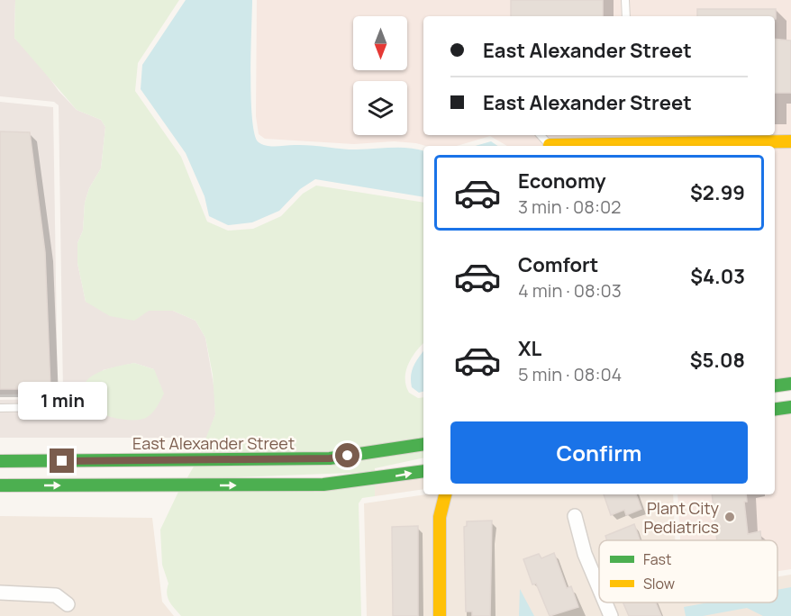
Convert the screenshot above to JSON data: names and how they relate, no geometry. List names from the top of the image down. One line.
{"streets":{"main road":["East Alexander Street"]},"places":["Plant City Pediatrics"],"legend":["Fast","Slow"],"north":"bottom","page":{"banner":["East Alexander Street","East Alexander Street"],"list":[{"name":"Economy","note":"3 min · 08:02","value":"$2.99"},{"name":"Comfort","note":"4 min · 08:03","value":"$4.03"},{"name":"XL","note":"5 min · 08:04","value":"$5.08"}],"bubble":"1 min","buttons":"Confirm"}}
